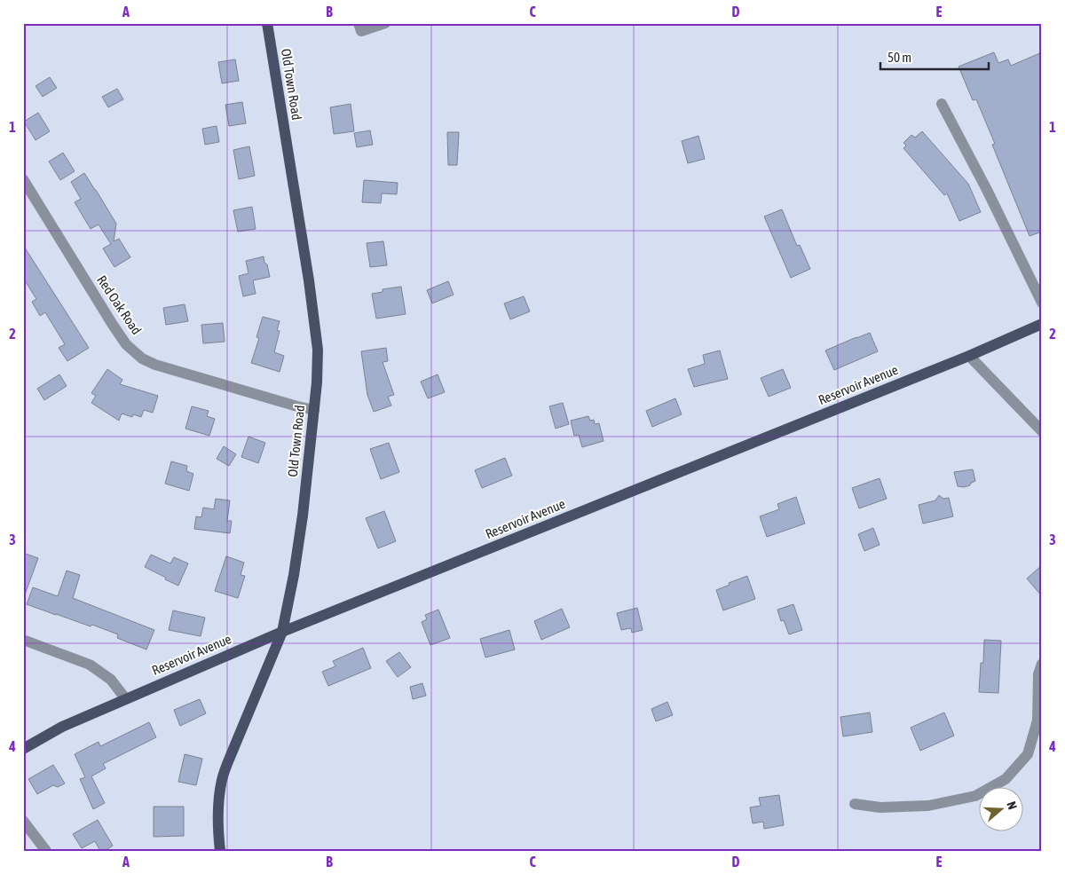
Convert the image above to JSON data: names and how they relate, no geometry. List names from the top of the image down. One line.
{"streets":{"main road":["Old Town Road","Reservoir Avenue"],"street":["Red Oak Road"]},"crossings":[["Old Town Road","Red Oak Road"],["Old Town Road","Reservoir Avenue"]],"scale_bar":"50 m","north":"right","grid":{"columns":["A","B","C","D","E"],"rows":["1","2","3","4"]}}
